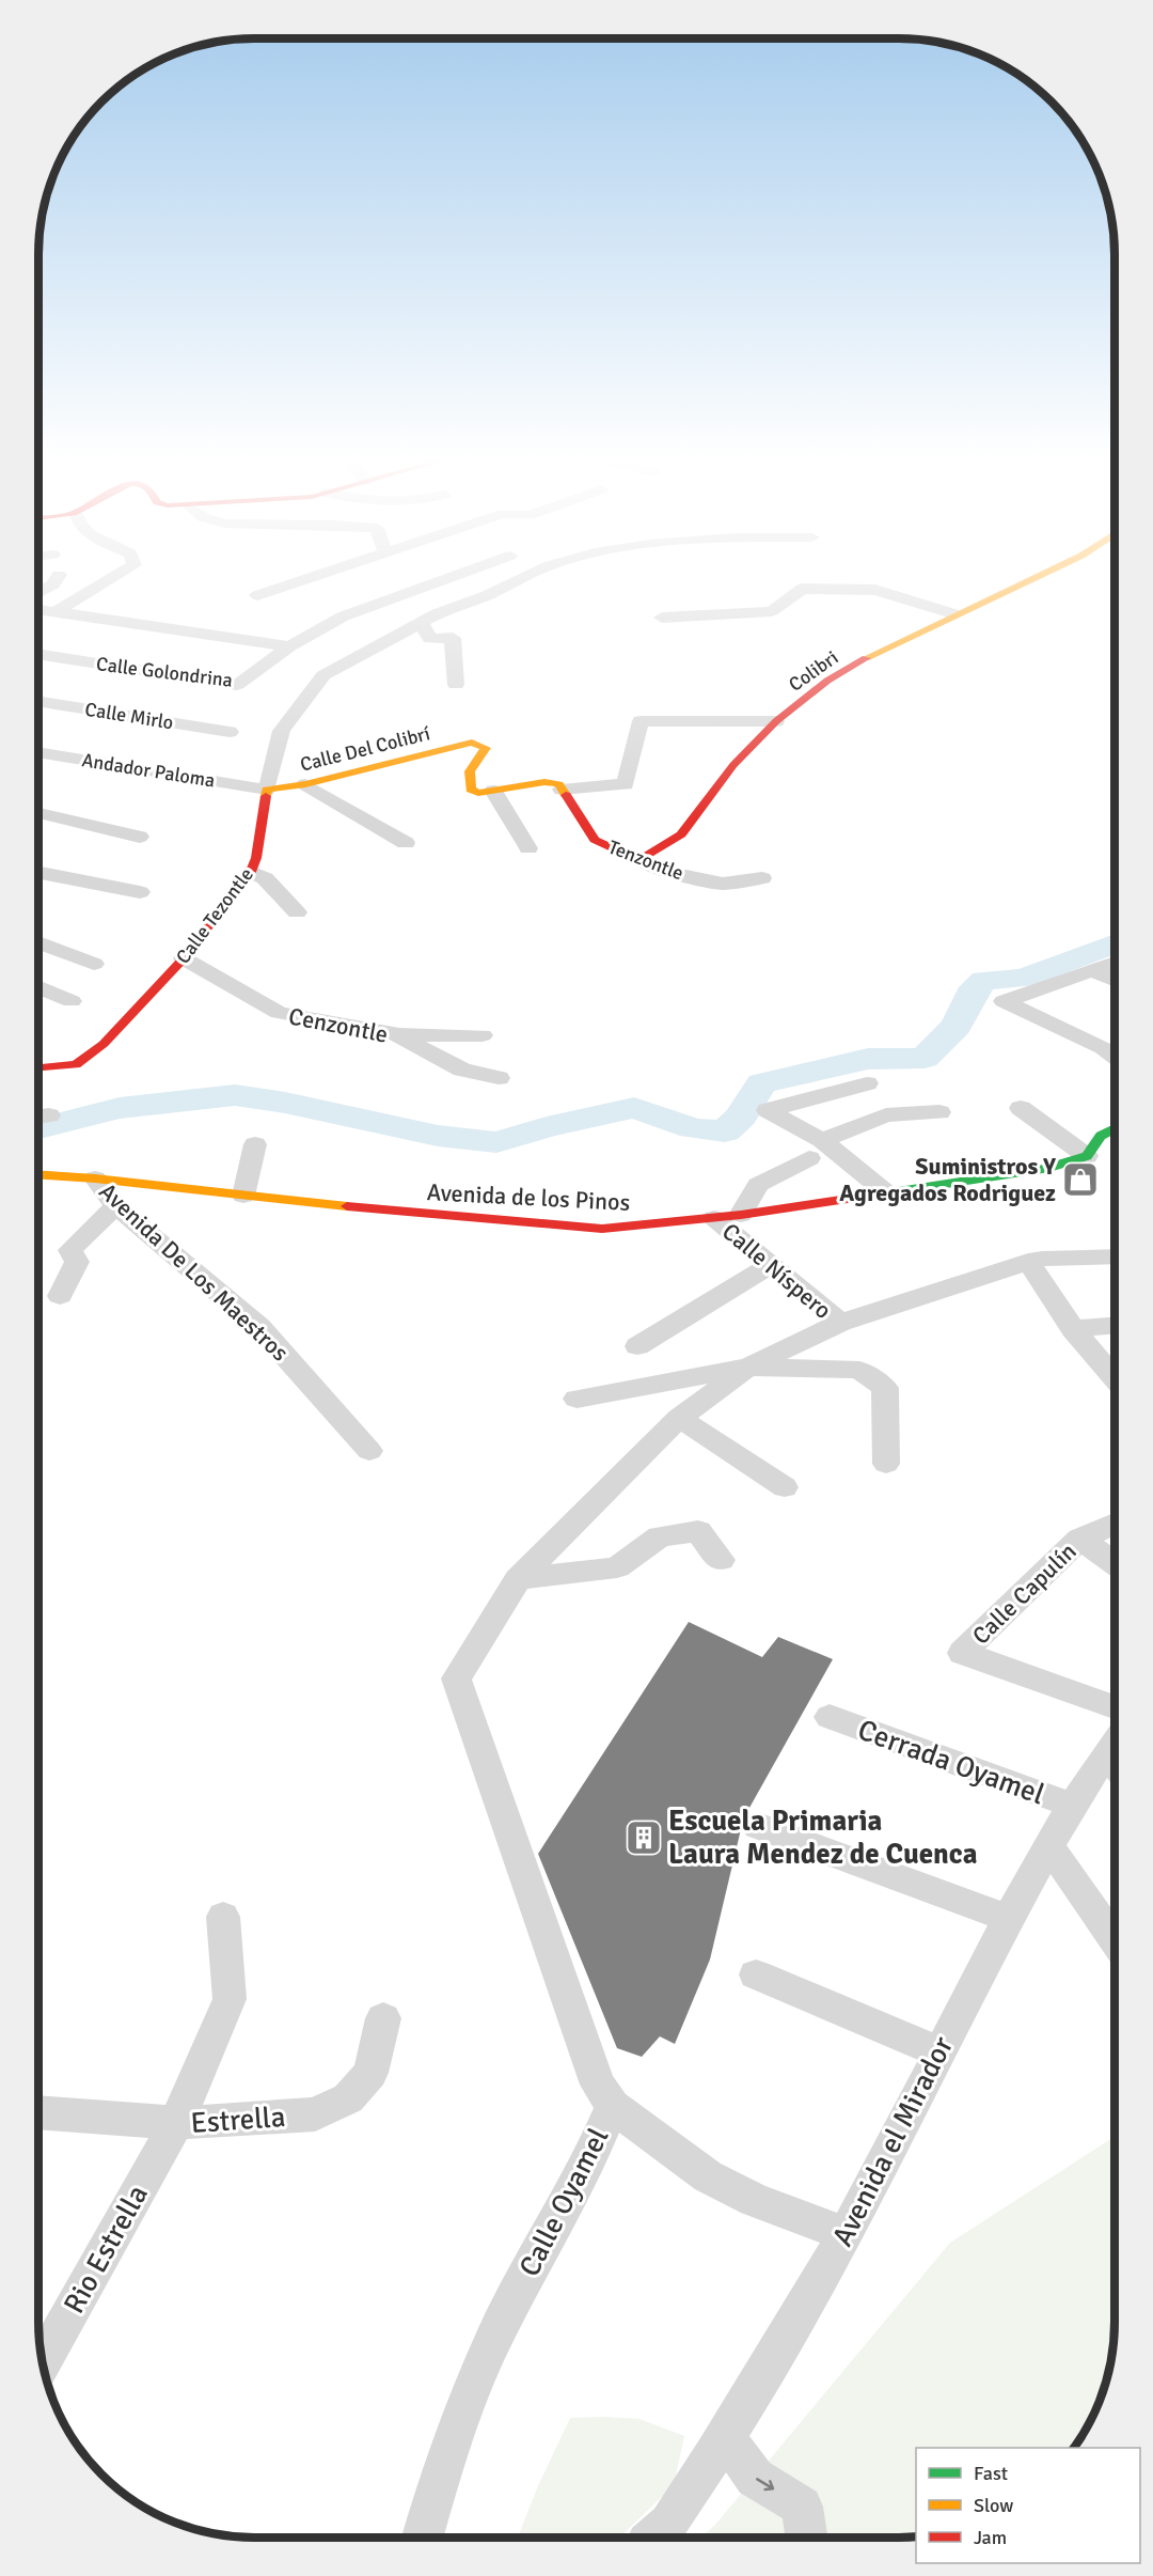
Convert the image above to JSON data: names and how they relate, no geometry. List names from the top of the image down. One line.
{"streets":{"street":["Colibri","Calle Golondrina","Calle Mirlo","Calle Del Colibrí","Andador Paloma","Tenzontle","Calle Tezontle","Cenzontle","Avenida de los Pinos","Calle Níspero","Avenida De Los Maestros","Calle Capulín","Cerrada Oyamel","Estrella","Avenida el Mirador","Calle Oyamel","Rio Estrella"]},"crossings":[["Colibri","Tenzontle"],["Calle Del Colibrí","Andador Paloma"],["Calle Del Colibrí","Calle Tezontle"],["Andador Paloma","Calle Tezontle"],["Calle Tezontle","Cenzontle"],["Avenida de los Pinos","Calle Níspero"],["Avenida de los Pinos","Avenida De Los Maestros"],["Cerrada Oyamel","Avenida el Mirador"],["Estrella","Rio Estrella"]],"places":{"shop":["Suministros Y Agregados Rodriguez"],"building":["Escuela Primaria Laura Mendez de Cuenca"]},"legend":["Fast","Slow","Jam"]}
